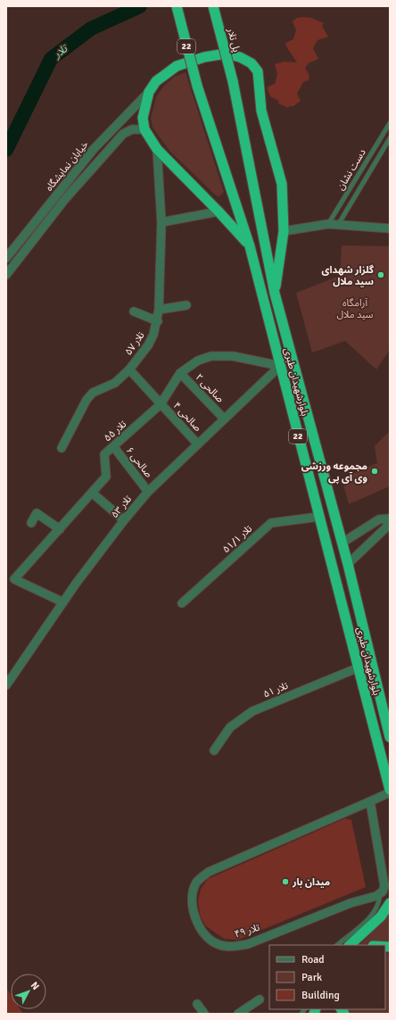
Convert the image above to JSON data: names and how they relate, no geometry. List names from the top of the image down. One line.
{"streets":{"highway":["پل تلار","22","بلوارشهیدان طبری"],"street":["خیابان نمایشگاه","تلار ۵۷","صالحی ۲","صالحی ۴","تلار ۵۵","صالحی ۶","تلار ۵۳","تلار ۵۱/۱","تلار ۵۱","تلار ۴۹"],"lane":["دست نشان"]},"crossings":[["پل تلار","بلوارشهیدان طبری"],["تلار ۵۷","صالحی ۴"],["بلوارشهیدان طبری","تلار ۵۵"],["بلوارشهیدان طبری","تلار ۵۳"],["بلوارشهیدان طبری","تلار ۵۱/۱"],["بلوارشهیدان طبری","تلار ۵۱"],["صالحی ۲","تلار ۵۵"],["صالحی ۲","تلار ۵۳"],["صالحی ۴","تلار ۵۵"],["صالحی ۴","تلار ۵۳"],["تلار ۵۵","صالحی ۶"],["تلار ۵۵","تلار ۵۳"],["صالحی ۶","تلار ۵۳"]],"water":["تلار"],"parks":["آرامگاه سید ملال"],"places":["گلزار شهدای سید ملال","مجموعه ورزشی وی آی پی","میدان بار"],"legend":["Road","Park","Building"],"north":"top right"}
